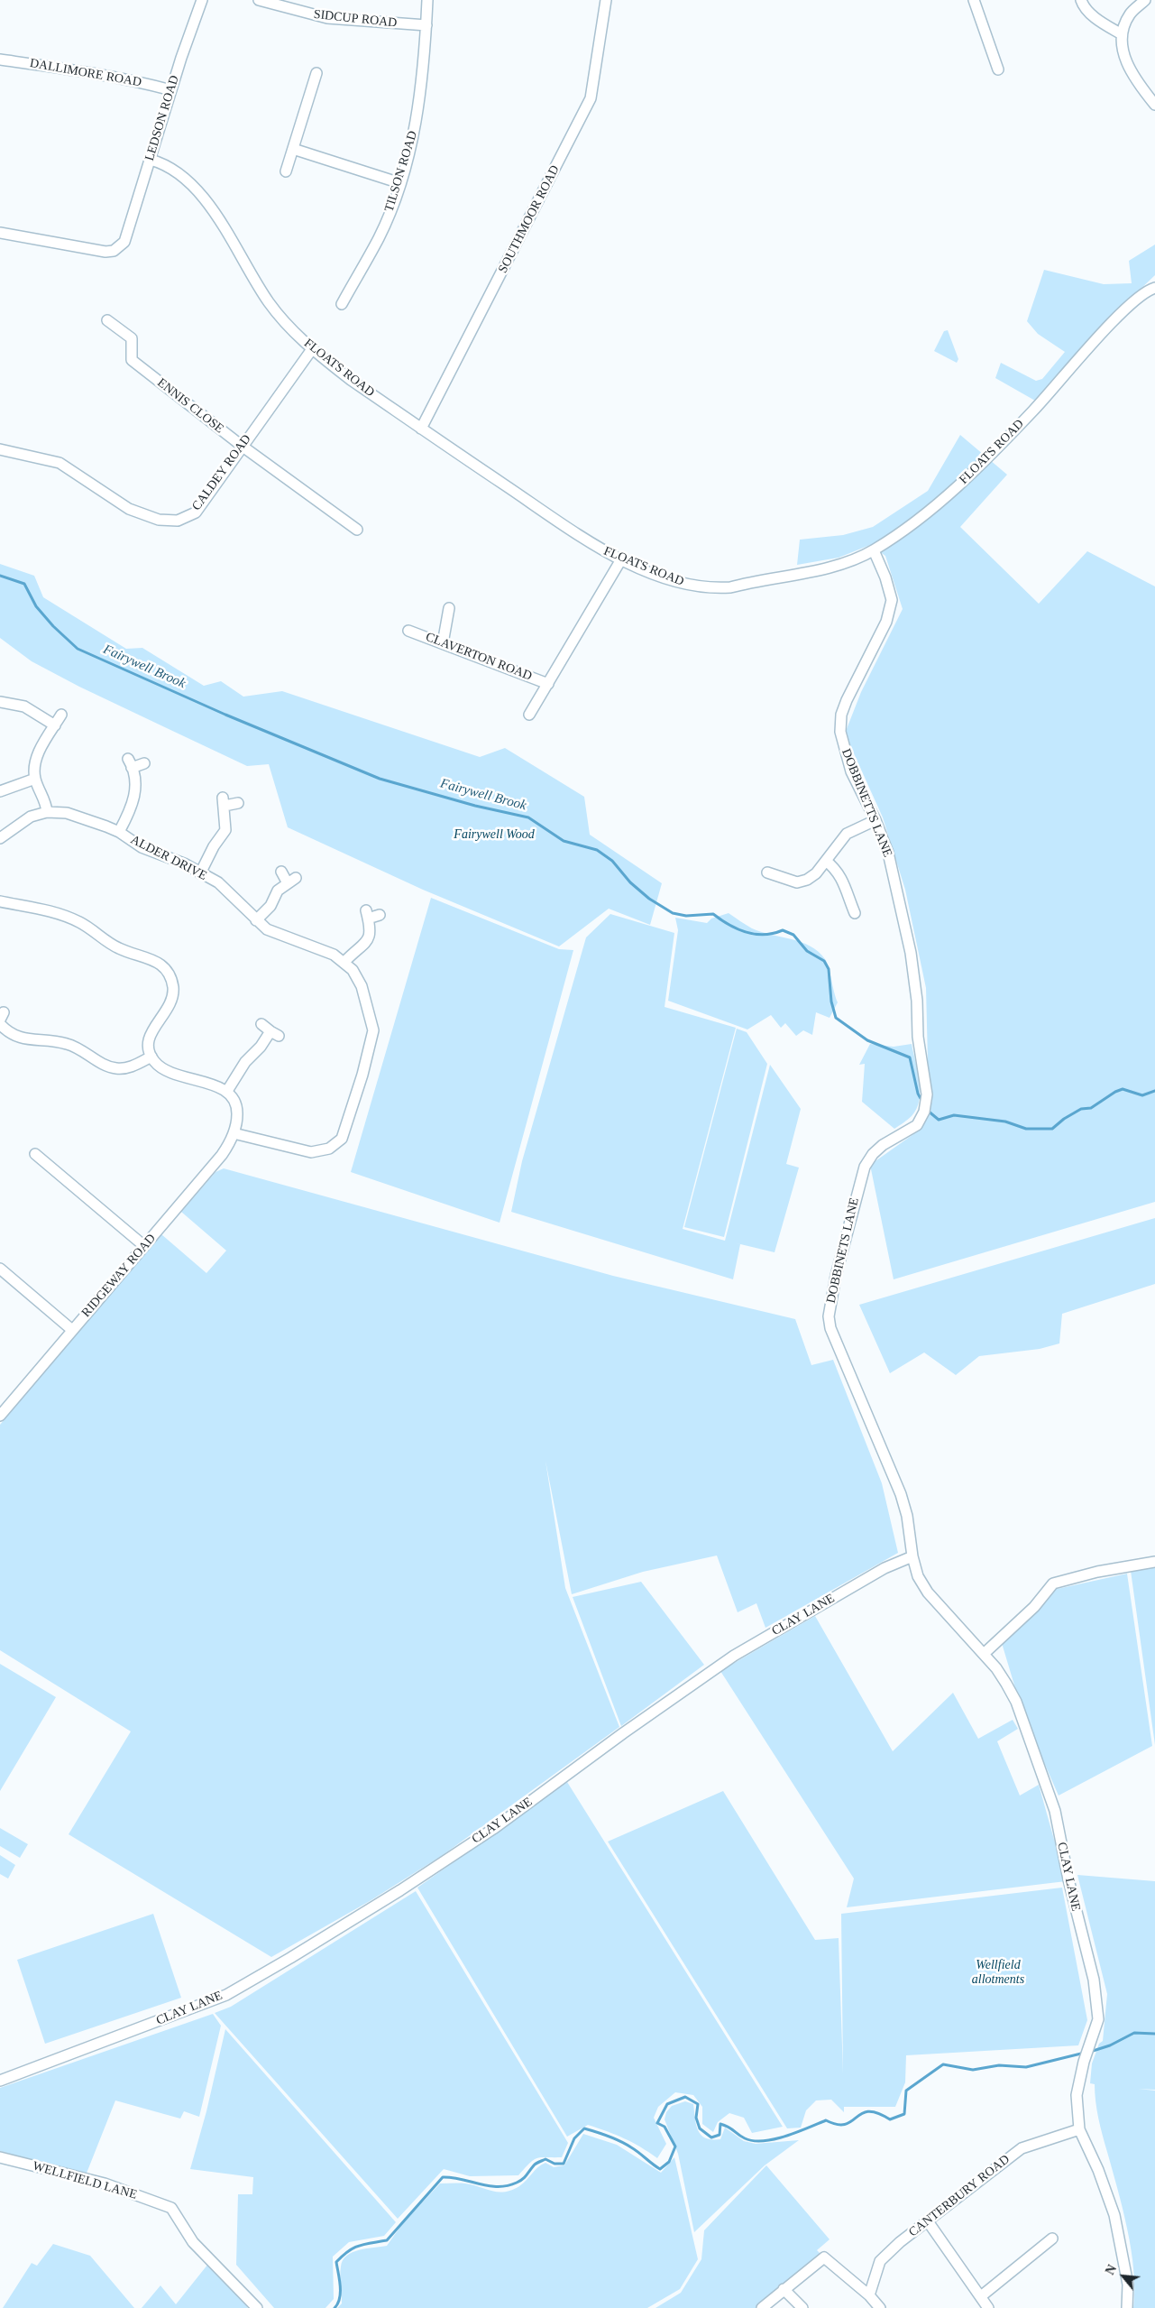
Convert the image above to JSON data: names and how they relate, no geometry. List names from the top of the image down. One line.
{"streets":{"street":["SIDCUP ROAD","DALLIMORE ROAD","LEDSON ROAD","TILSON ROAD","SOUTHMOOR ROAD","FLOATS ROAD","ENNIS CLOSE","CALDEY ROAD","CLAVERTON ROAD","DOBBINETTS LANE","ALDER DRIVE","DOBBINETS LANE","RIDGEWAY ROAD","CLAY LANE","WELLFIELD LANE","CANTERBURY ROAD"]},"crossings":[["SIDCUP ROAD","TILSON ROAD"],["DALLIMORE ROAD","LEDSON ROAD"],["LEDSON ROAD","FLOATS ROAD"],["SOUTHMOOR ROAD","FLOATS ROAD"],["FLOATS ROAD","CALDEY ROAD"],["FLOATS ROAD","CLAVERTON ROAD"],["FLOATS ROAD","DOBBINETTS LANE"],["ENNIS CLOSE","CALDEY ROAD"],["DOBBINETTS LANE","DOBBINETS LANE"],["ALDER DRIVE","RIDGEWAY ROAD"],["DOBBINETS LANE","CLAY LANE"],["CLAY LANE","CANTERBURY ROAD"]],"water":["Fairywell Brook"],"parks":["Fairywell Wood","Wellfield allotments"],"north":"top left"}
